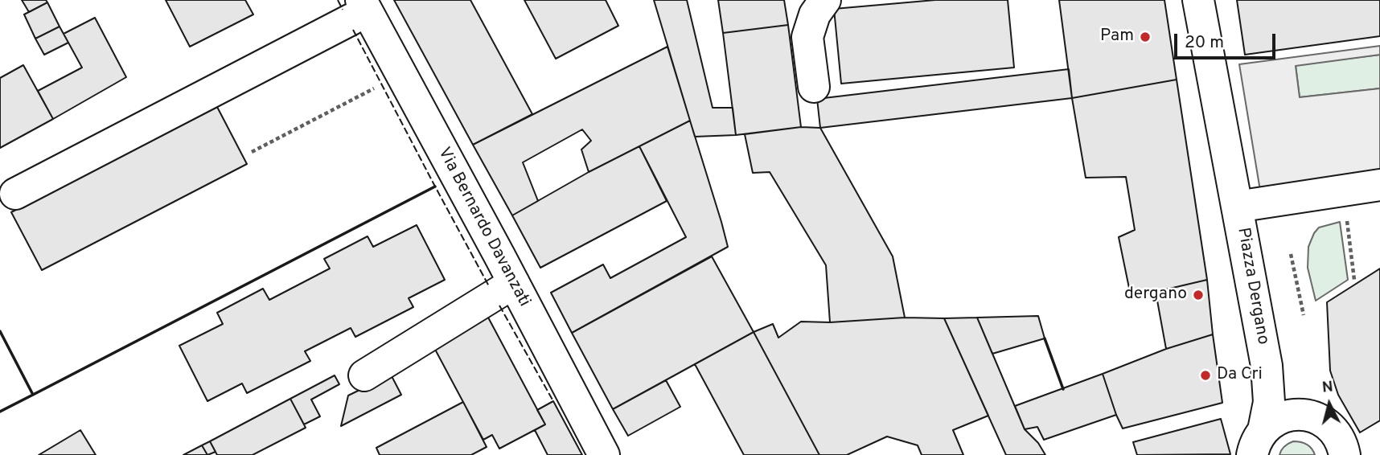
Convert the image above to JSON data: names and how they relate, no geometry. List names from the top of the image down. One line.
{"streets":{"street":["Via Bernardo Davanzati","Piazza Dergano"]},"places":["Pam","dergano","Da Cri"],"scale_bar":"20 m","north":"top"}
